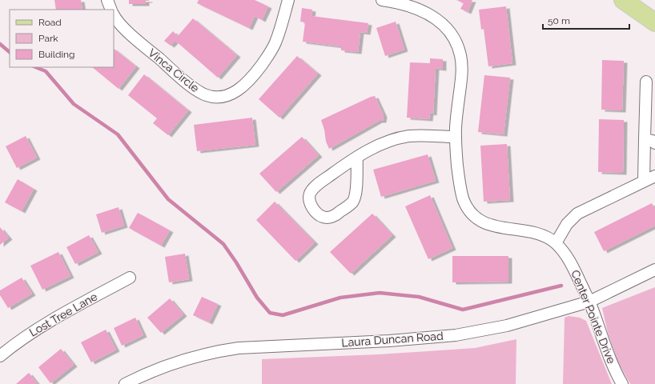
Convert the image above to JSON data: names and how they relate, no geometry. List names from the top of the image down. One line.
{"streets":{"street":["Vinca Circle","Lost Tree Lane","Center Pointe Drive","Laura Duncan Road"]},"crossings":[["Center Pointe Drive","Laura Duncan Road"]],"legend":["Road","Park","Building"],"scale_bar":"50 m"}
